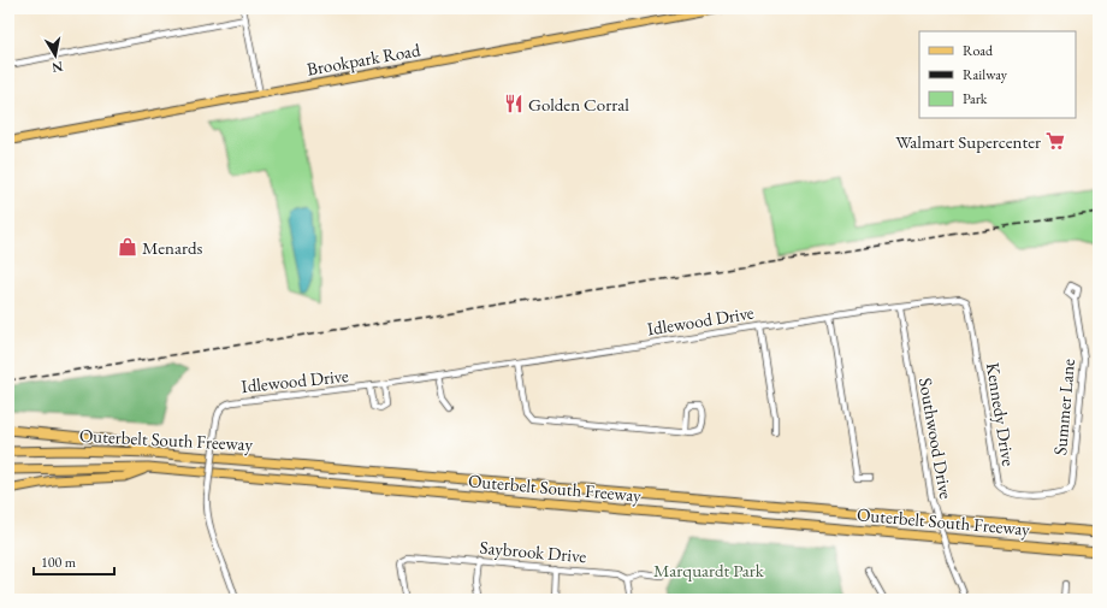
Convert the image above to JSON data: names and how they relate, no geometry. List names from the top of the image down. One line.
{"streets":{"highway":["Outerbelt South Freeway"],"main road":["Brookpark Road"],"street":["Idlewood Drive","Summer Lane","Kennedy Drive","Southwood Drive","Saybrook Drive"]},"crossings":[["Idlewood Drive","Kennedy Drive"],["Idlewood Drive","Southwood Drive"],["Summer Lane","Kennedy Drive"]],"parks":["Marquardt Park"],"places":{"restaurant":["Golden Corral"],"supermarket":["Walmart Supercenter"],"shop":["Menards"]},"legend":["Road","Railway","Park"],"scale_bar":"100 m","north":"bottom"}
